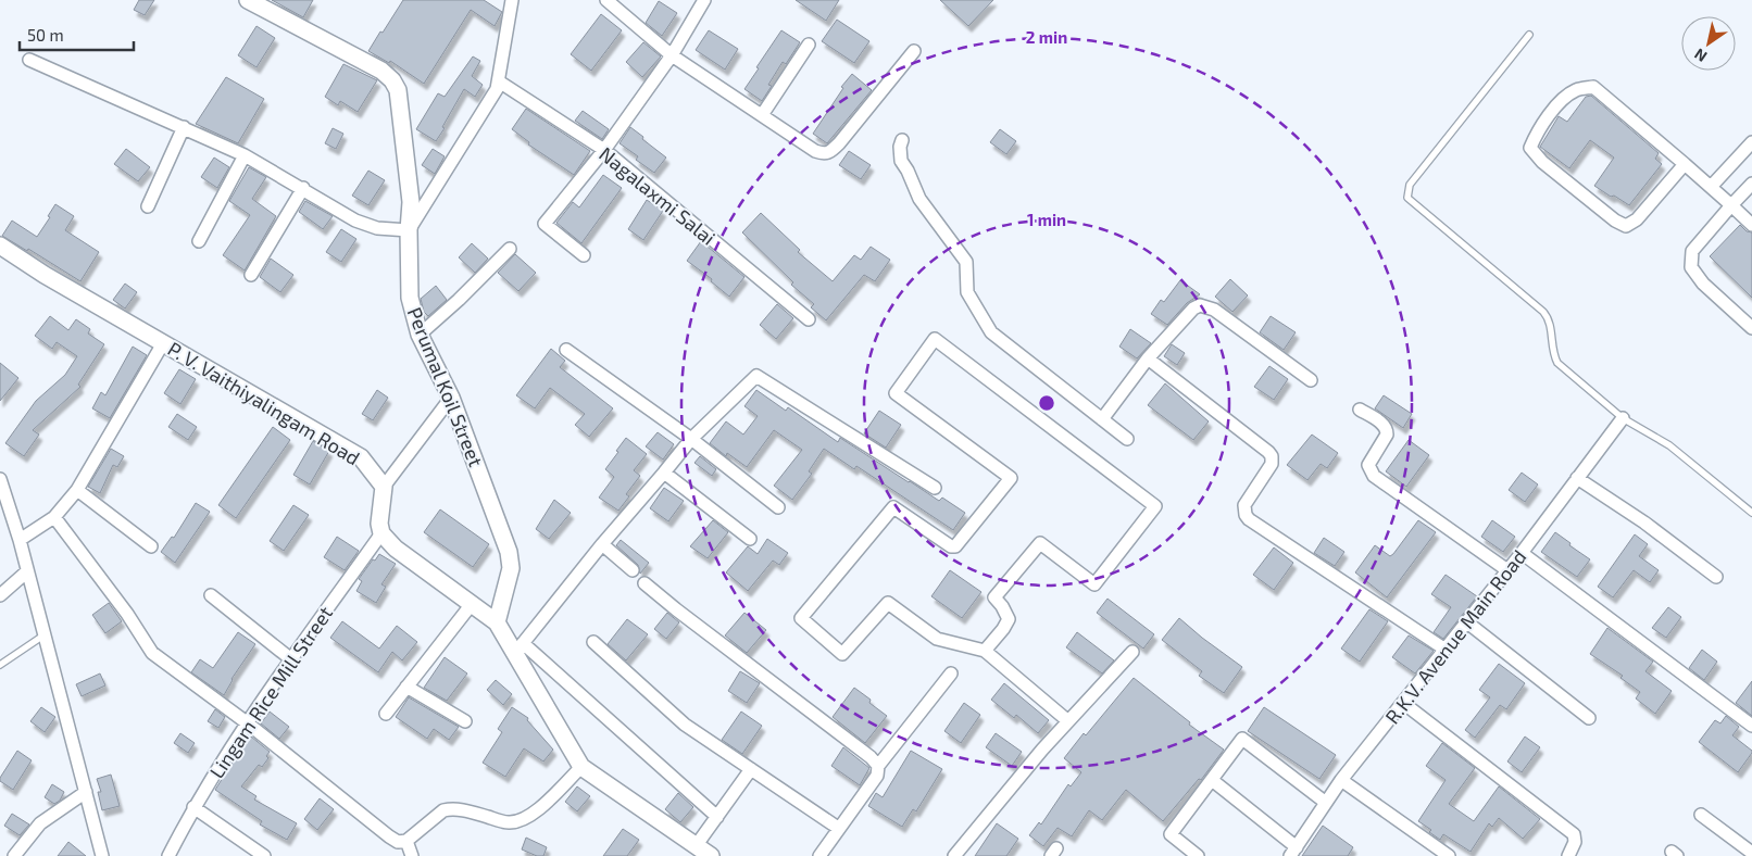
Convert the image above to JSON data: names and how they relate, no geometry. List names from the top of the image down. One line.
{"streets":{"street":["Nagalaxmi Salai","Perumal Koil Street","P. V. Vaithiyalingam Road","R.K.V. Avenue Main Road","Lingam Rice Mill Street"]},"scale_bar":"50 m","north":"bottom left","rings":["2 min","1 min"]}
